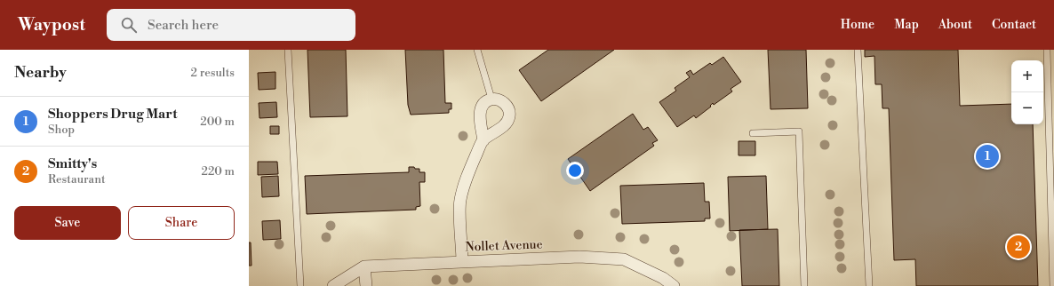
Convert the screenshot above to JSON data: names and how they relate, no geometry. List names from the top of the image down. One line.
{"streets":{"street":["Nollet Avenue"]},"page":{"header":"Waypost","search":"Search here","nav":["Home","Map","About","Contact"],"heading":["Nearby","2 results"],"map_buttons":["+","−"],"list":[{"mark":"1","name":"Shoppers Drug Mart","note":"Shop","value":"200 m"},{"mark":"2","name":"Smitty's","note":"Restaurant","value":"220 m"}],"pins":["1","2"],"buttons":["Save","Share"]}}
